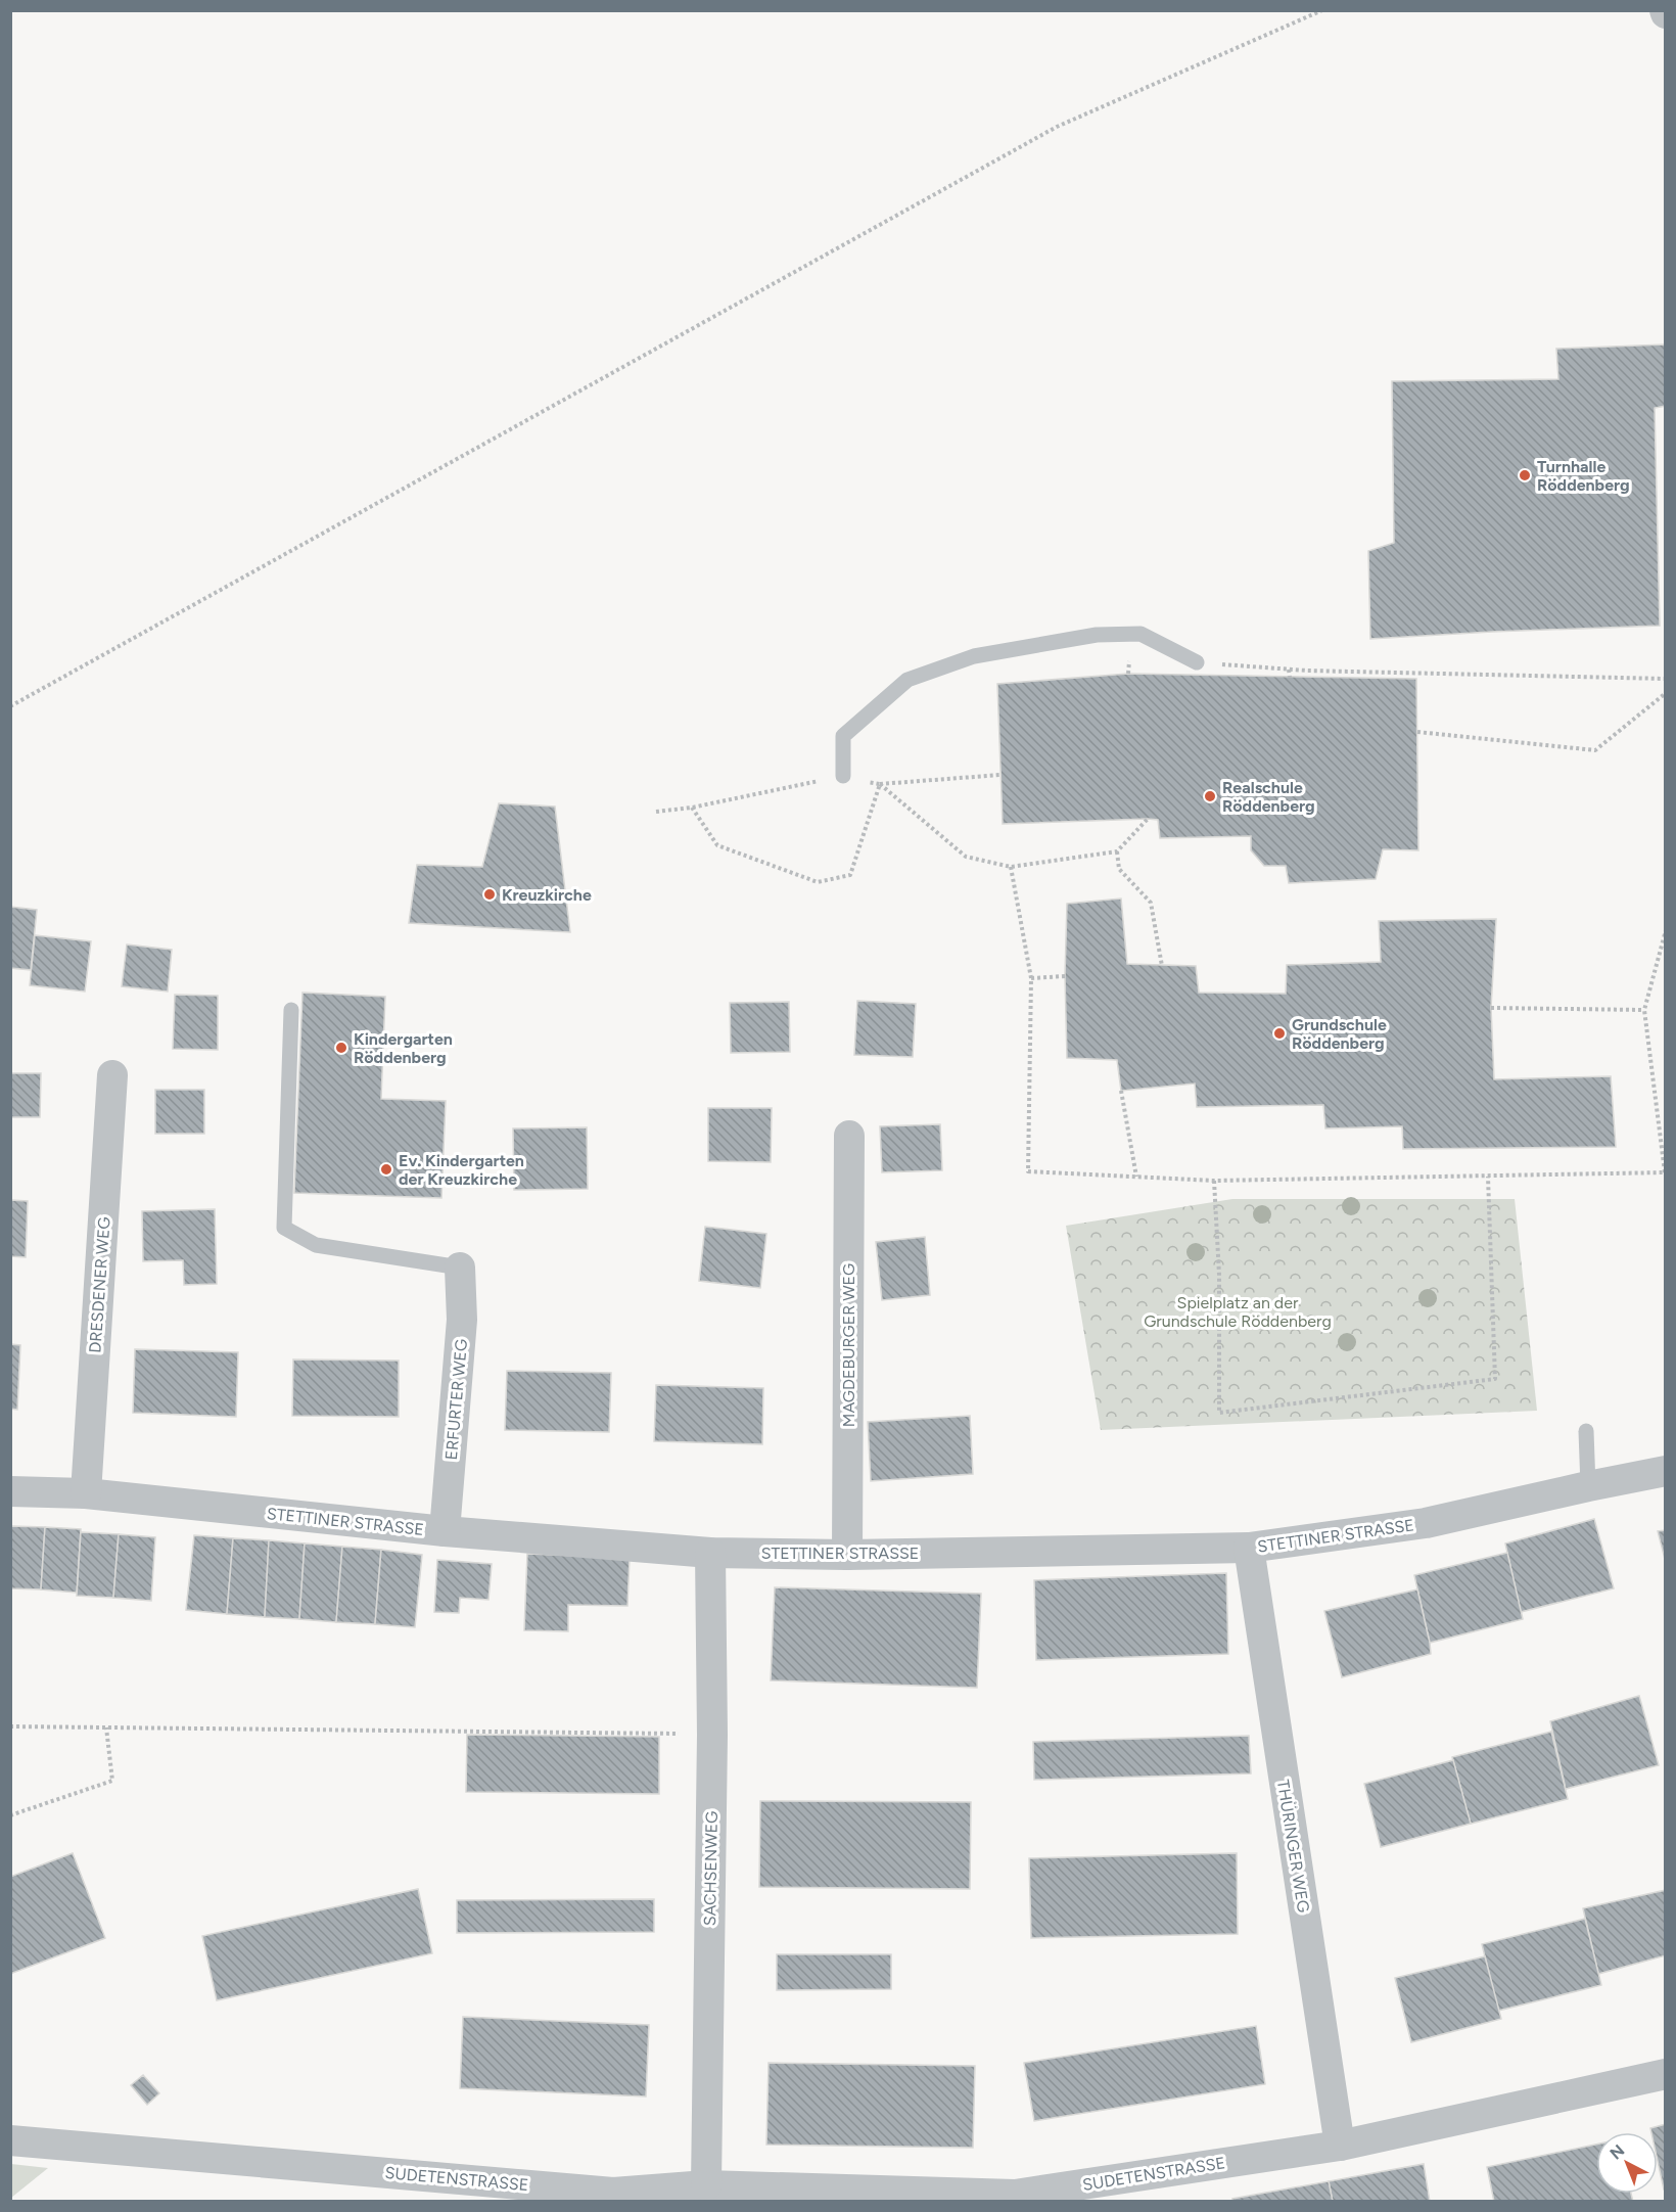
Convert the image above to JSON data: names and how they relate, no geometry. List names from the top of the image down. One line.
{"streets":{"street":["DRESDENER WEG","MAGDEBURGER WEG","ERFURTER WEG","STETTINER STRASSE","THÜRINGER WEG","SACHSENWEG","SUDETENSTRASSE"]},"crossings":[["DRESDENER WEG","STETTINER STRASSE"],["MAGDEBURGER WEG","STETTINER STRASSE"],["ERFURTER WEG","STETTINER STRASSE"],["STETTINER STRASSE","THÜRINGER WEG"],["STETTINER STRASSE","SACHSENWEG"],["THÜRINGER WEG","SUDETENSTRASSE"],["SACHSENWEG","SUDETENSTRASSE"]],"parks":["Spielplatz an der Grundschule Röddenberg"],"places":["Turnhalle Röddenberg","Realschule Röddenberg","Kreuzkirche","Grundschule Röddenberg","Kindergarten Röddenberg","Ev. Kindergarten der Kreuzkirche"],"north":"top left"}
